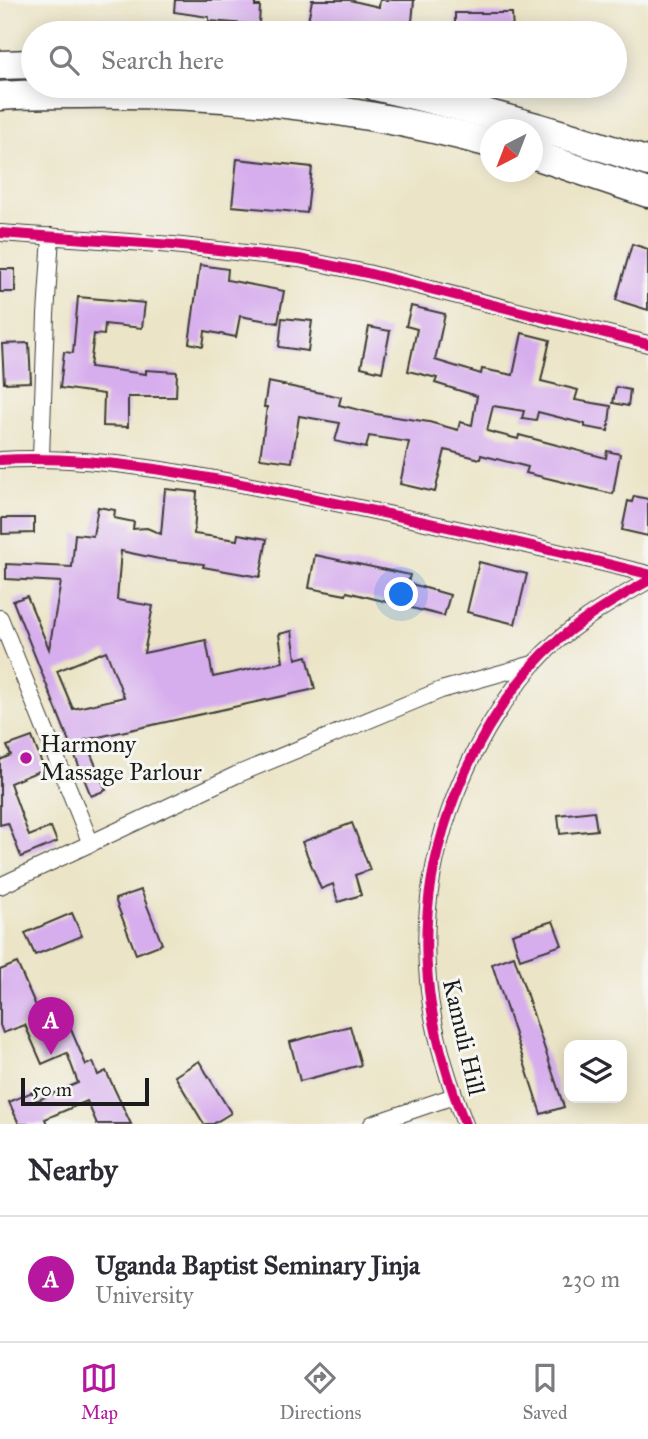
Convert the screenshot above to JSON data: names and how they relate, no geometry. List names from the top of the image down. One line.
{"streets":{"street":["Kamuli Hill"]},"places":["Harmony Massage Parlour"],"scale_bar":"50 m","north":"bottom left","page":{"search":"Search here","pins":"A","scale":"50 m","heading":"Nearby","list":[{"mark":"A","name":"Uganda Baptist Seminary Jinja","note":"University","value":"230 m"}],"nav":["Map","Directions","Saved"]}}
